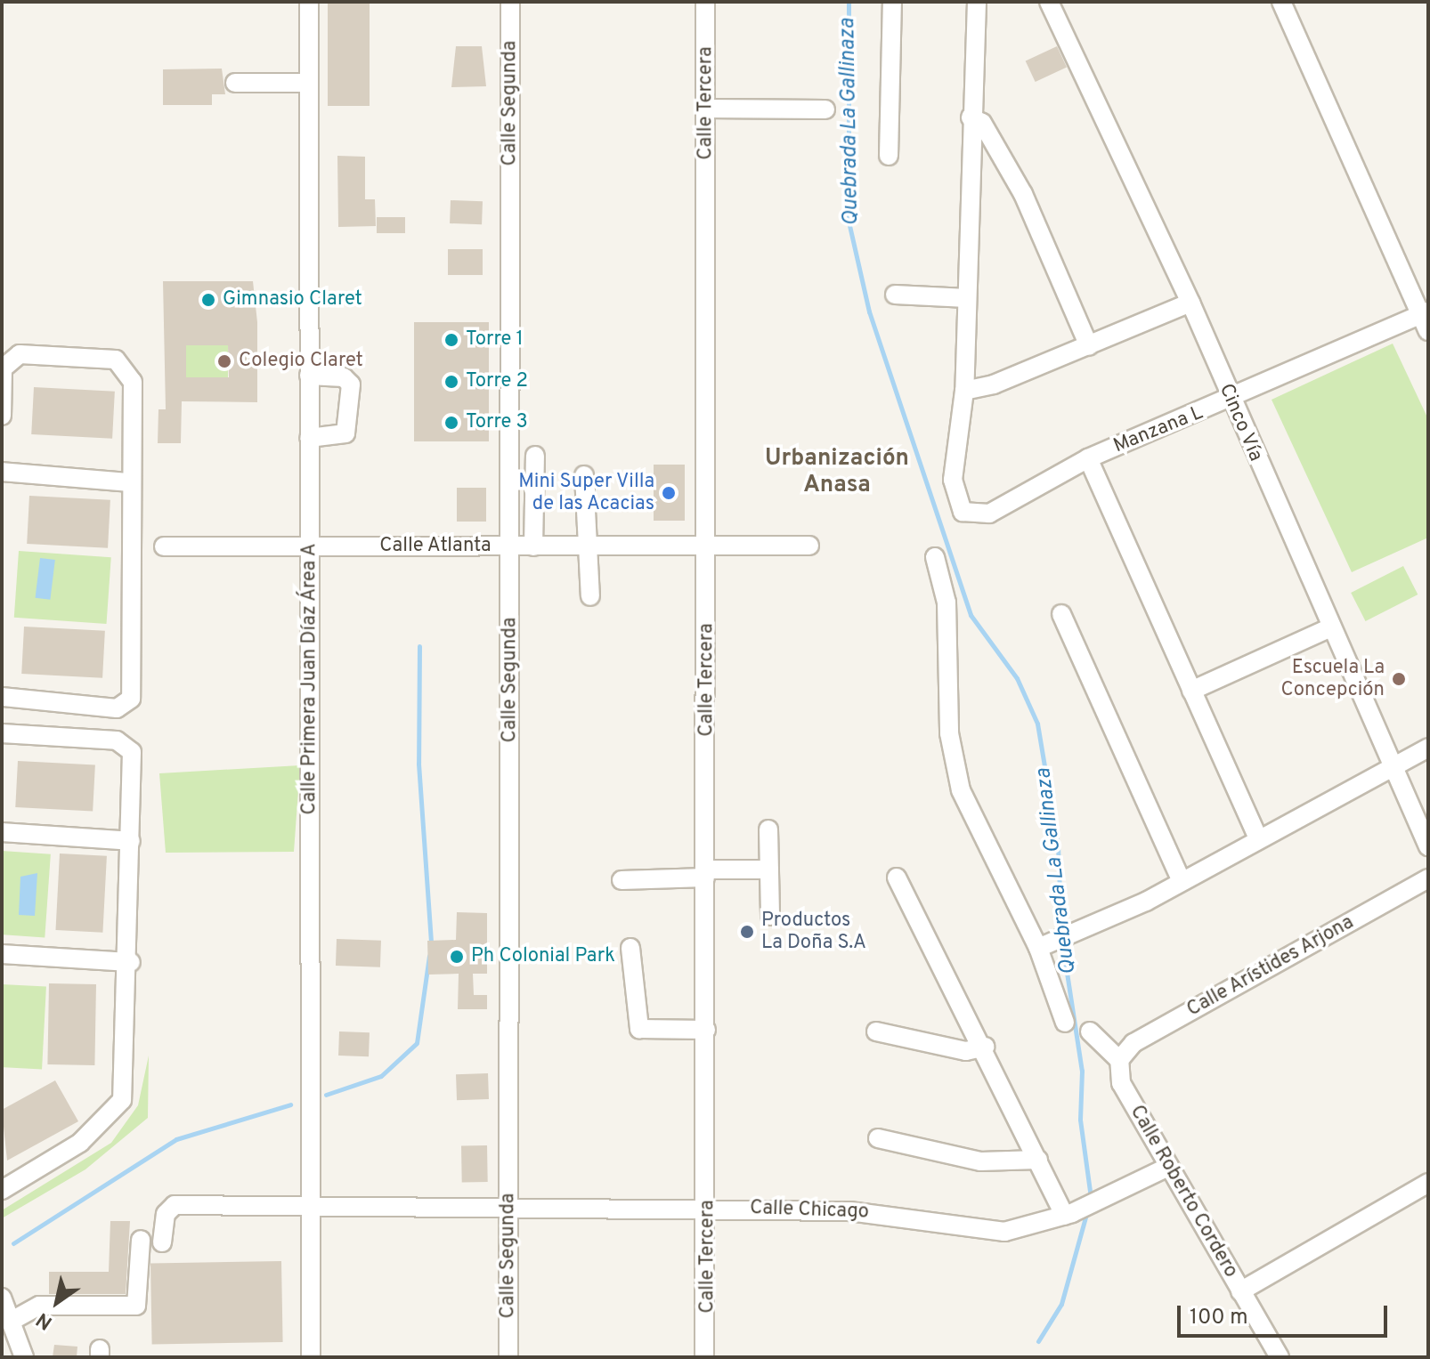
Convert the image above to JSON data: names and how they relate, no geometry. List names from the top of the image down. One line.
{"streets":{"street":["Calle Segunda","Calle Tercera","Cinco Vía","Manzana L","Calle Atlanta","Calle Primera Juan Díaz Área A","Calle Arístides Arjona","Calle Roberto Cordero","Calle Chicago"]},"crossings":[["Calle Segunda","Calle Atlanta"],["Calle Segunda","Calle Chicago"],["Calle Tercera","Calle Atlanta"],["Calle Tercera","Calle Chicago"],["Cinco Vía","Manzana L"],["Calle Atlanta","Calle Primera Juan Díaz Área A"],["Calle Primera Juan Díaz Área A","Calle Chicago"],["Calle Arístides Arjona","Calle Roberto Cordero"],["Calle Roberto Cordero","Calle Chicago"]],"districts":["Urbanización Anasa"],"water":["Quebrada La Gallinaza"],"places":["Gimnasio Claret","Torre 1","Colegio Claret","Torre 2","Torre 3","Mini Super Villa de las Acacias","Escuela La Concepción","Productos La Doña S.A","Ph Colonial Park"],"scale_bar":"100 m","north":"bottom left"}
